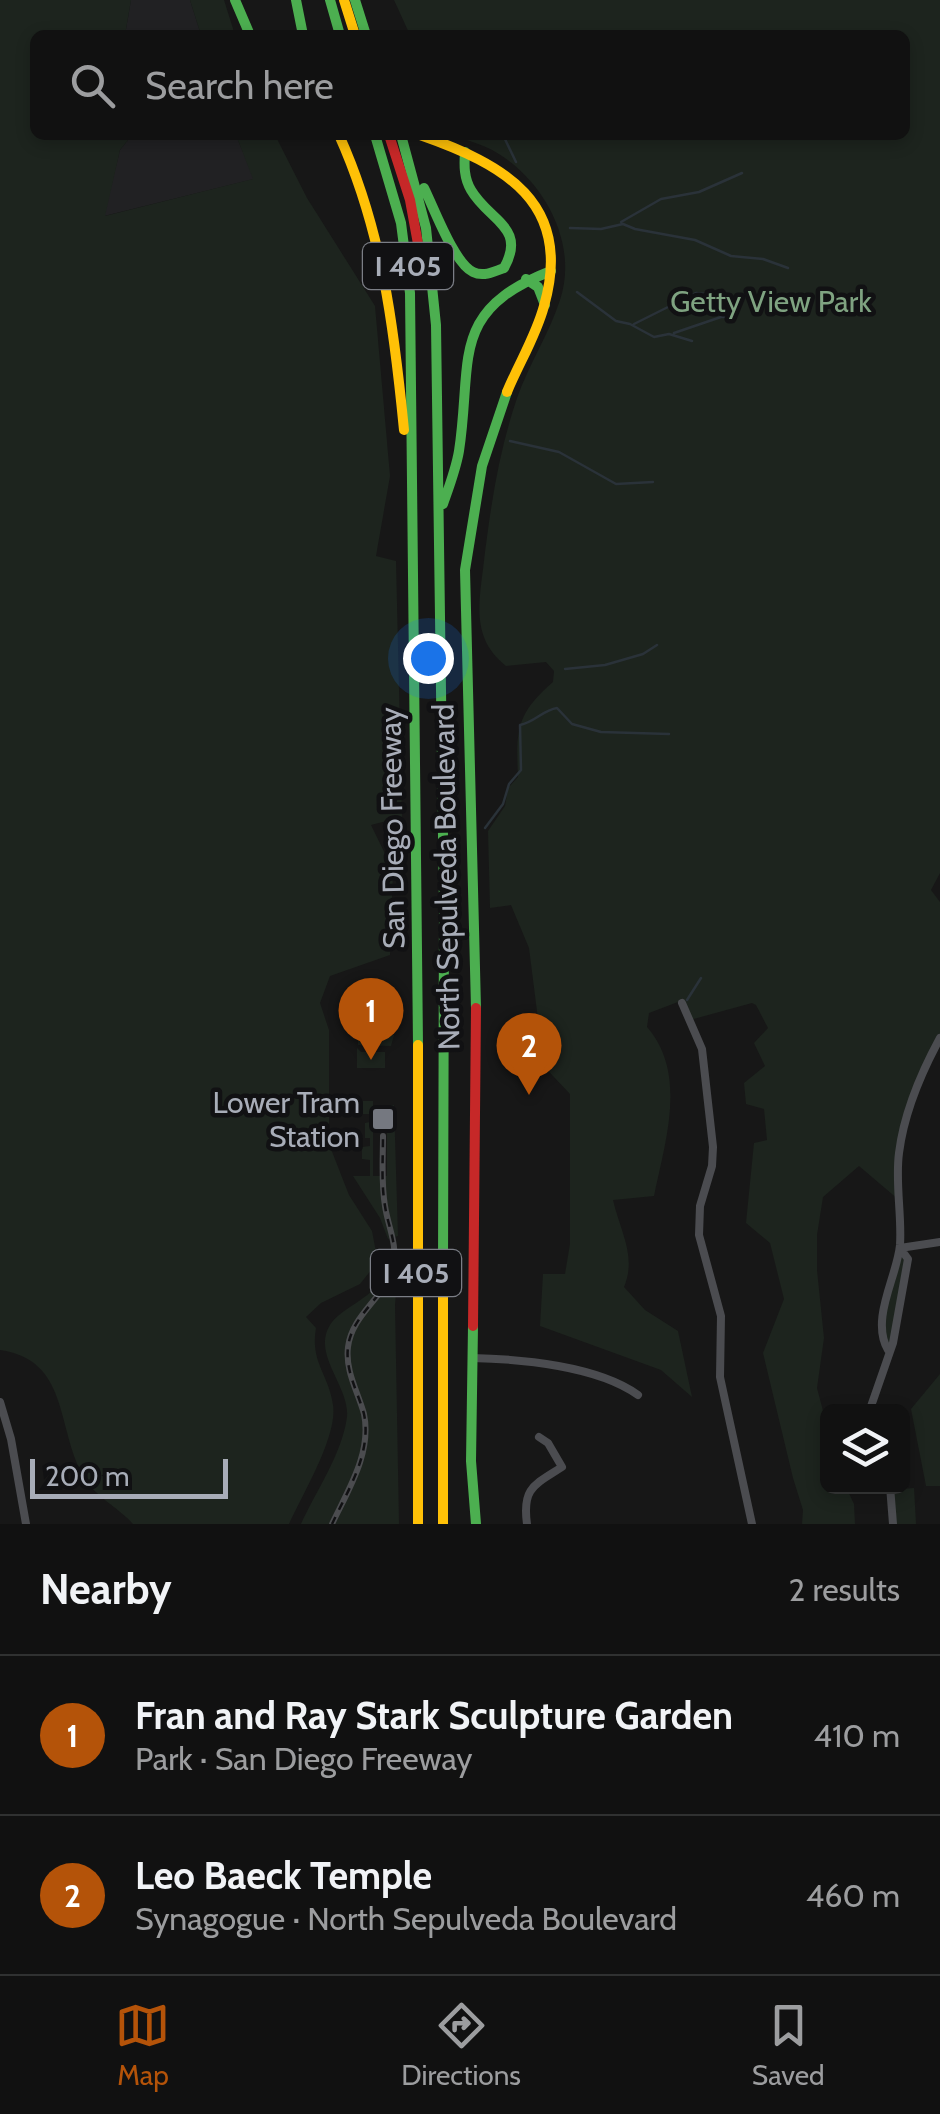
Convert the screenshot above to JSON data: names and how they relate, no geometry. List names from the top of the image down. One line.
{"streets":{"main road":["I 405","San Diego Freeway","North Sepulveda Boulevard"]},"parks":["Getty View Park"],"places":{"transit":["Lower Tram Station"]},"scale_bar":"200 m","page":{"search":"Search here","pins":["1","2"],"scale":"200 m","heading":["Nearby","2 results"],"list":[{"mark":"1","name":"Fran and Ray Stark Sculpture Garden","note":"Park · San Diego Freeway","value":"410 m"},{"mark":"2","name":"Leo Baeck Temple","note":"Synagogue · North Sepulveda Boulevard","value":"460 m"}],"nav":["Map","Directions","Saved"]}}
